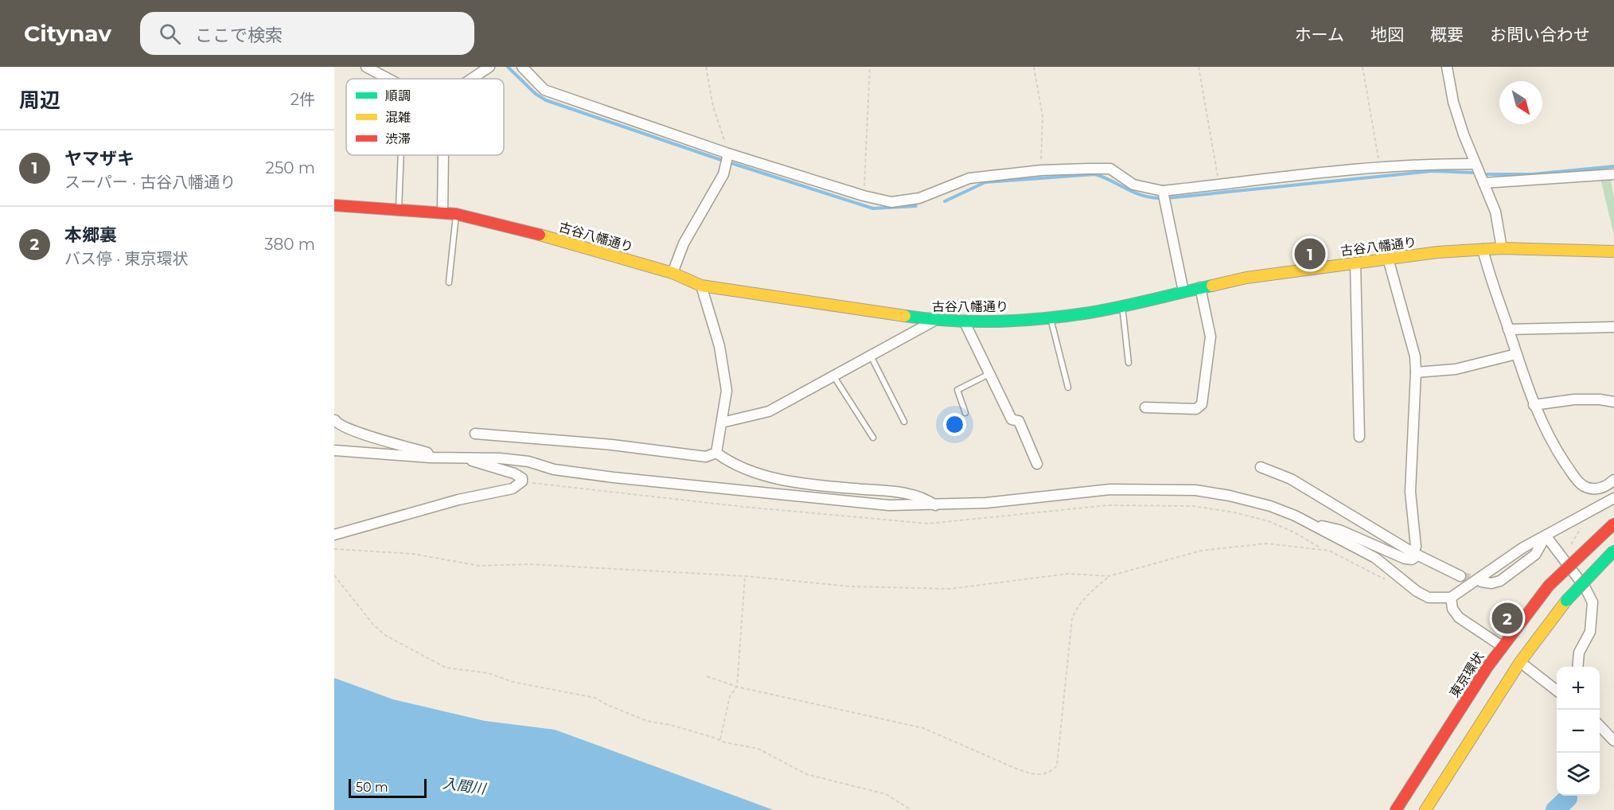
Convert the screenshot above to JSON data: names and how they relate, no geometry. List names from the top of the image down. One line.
{"streets":{"main road":["古谷八幡通り","東京環状"]},"water":["入間川"],"legend":["順調","混雑","渋滞"],"scale_bar":"50 m","north":"bottom right","page":{"header":"Citynav","search":"ここで検索","nav":["ホーム","地図","概要","お問い合わせ"],"heading":["周辺","2件"],"list":[{"mark":"1","name":"ヤマザキ","note":"スーパー · 古谷八幡通り","value":"250 m"},{"mark":"2","name":"本郷裏","note":"バス停 · 東京環状","value":"380 m"}],"pins":["1","2"],"map_buttons":["+","−"],"scale":"50 m"}}
